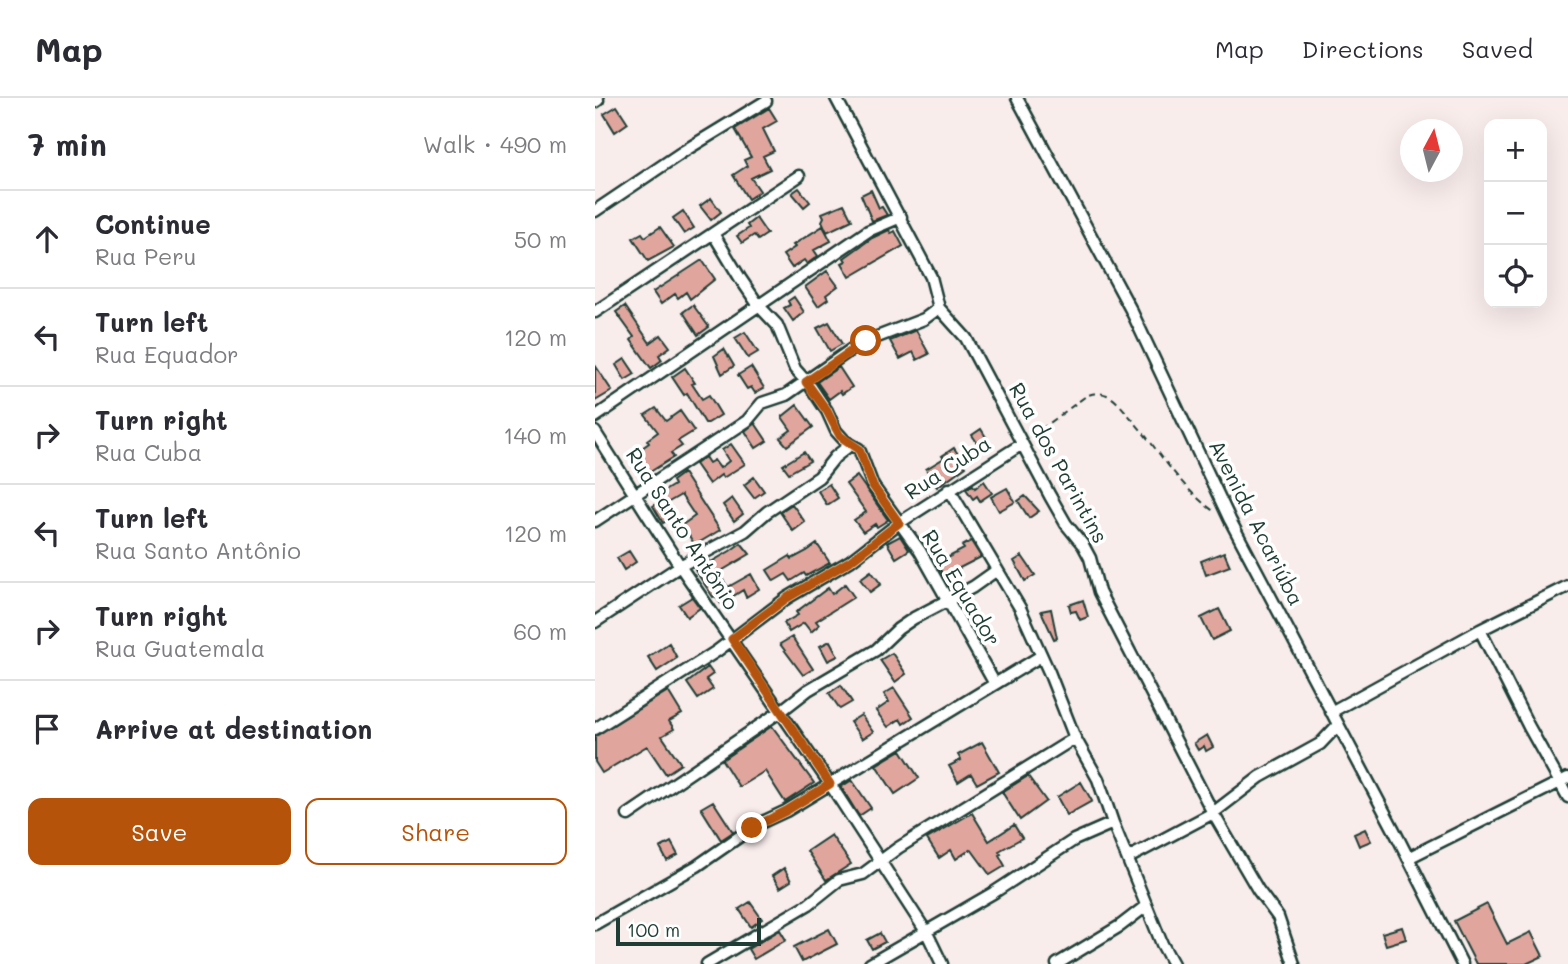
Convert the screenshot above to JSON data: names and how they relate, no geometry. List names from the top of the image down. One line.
{"streets":{"street":["Rua dos Parintins","Rua Cuba","Avenida Acariúba","Rua Santo Antônio","Rua Equador"]},"crossings":[["Rua dos Parintins","Rua Cuba"],["Rua Cuba","Avenida Acariúba"],["Rua Cuba","Rua Santo Antônio"],["Rua Cuba","Rua Equador"]],"scale_bar":"100 m","north":"top","page":{"header":"Map","nav":["Map","Directions","Saved"],"heading":["7 min","Walk · 490 m"],"map_buttons":["+","−"],"list":[["Continue","Rua Peru","50 m"],["Turn left","Rua Equador","120 m"],["Turn right","Rua Cuba","140 m"],["Turn left","Rua Santo Antônio","120 m"],["Turn right","Rua Guatemala","60 m"],"Arrive at destination"],"buttons":["Save","Share"],"scale":"100 m"}}
